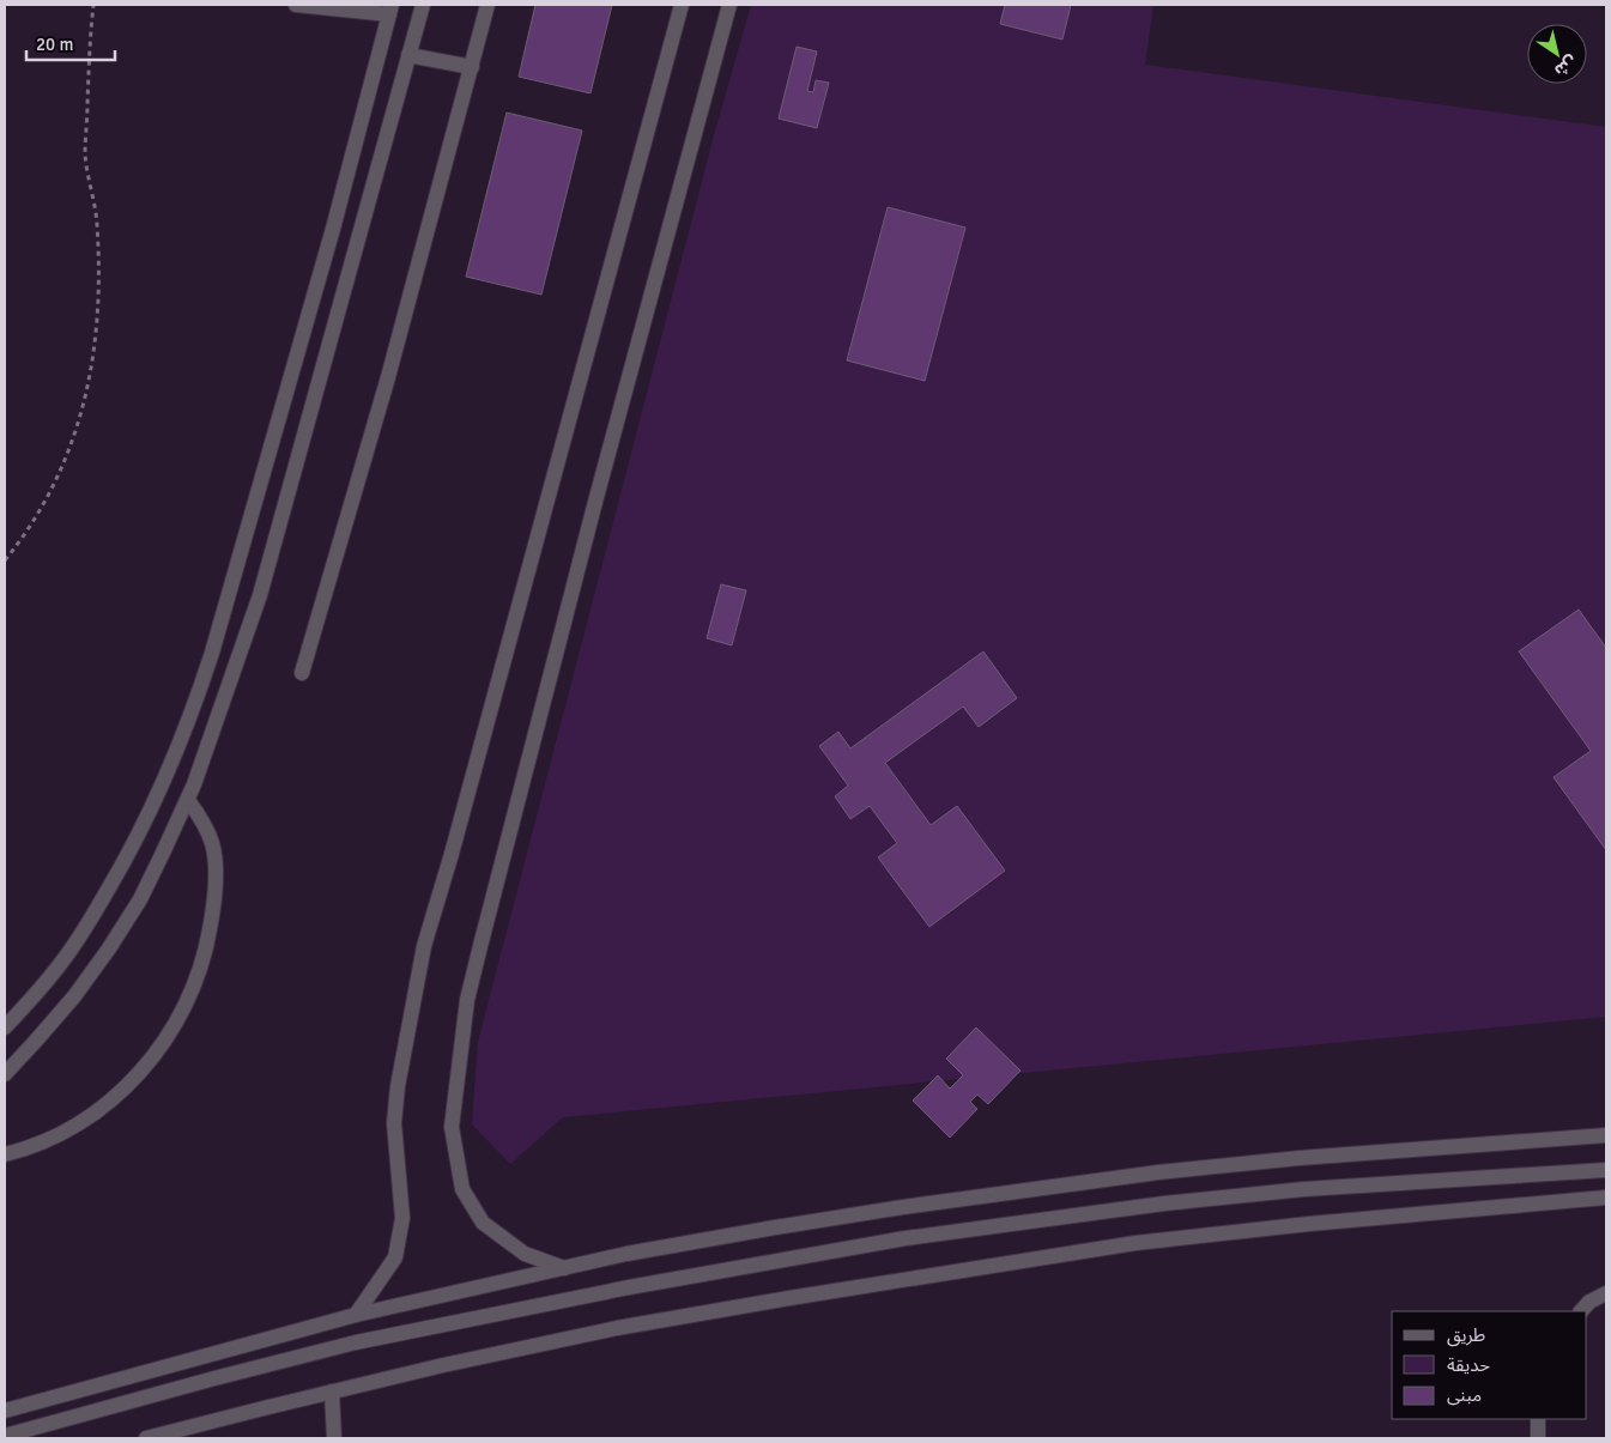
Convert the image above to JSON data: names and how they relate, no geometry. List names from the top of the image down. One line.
{"legend":["طريق","حديقة","مبنى"],"scale_bar":"20 m","north":"bottom right"}
